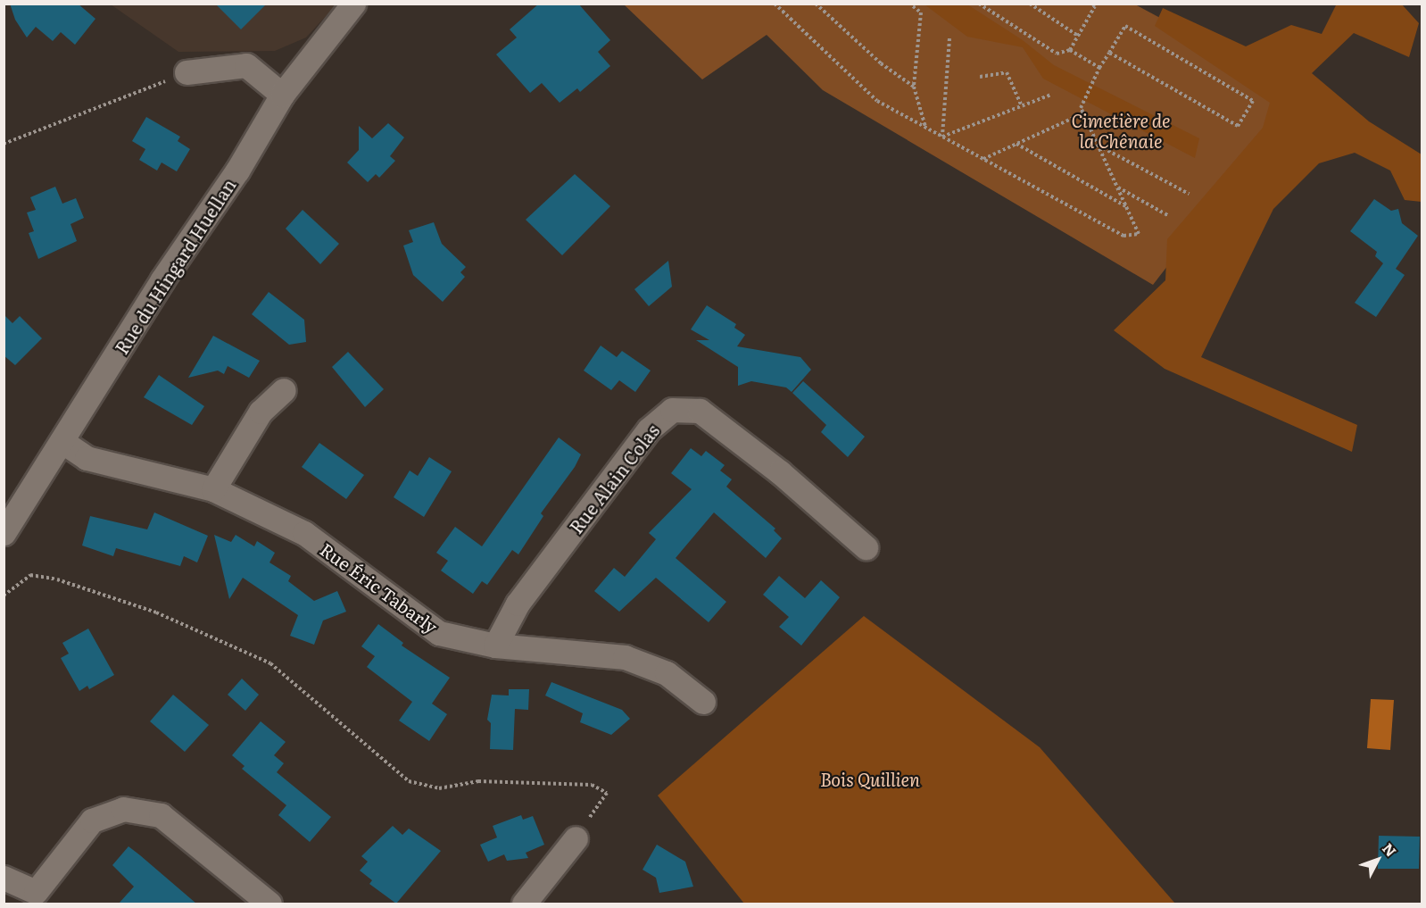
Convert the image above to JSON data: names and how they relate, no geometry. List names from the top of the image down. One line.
{"streets":{"street":["Rue du Hingard Huellan","Rue Alain Colas","Rue Éric Tabarly"]},"crossings":[["Rue du Hingard Huellan","Rue Éric Tabarly"],["Rue Alain Colas","Rue Éric Tabarly"]],"parks":["Cimetière de la Chênaie","Bois Quillien"],"north":"top right"}
